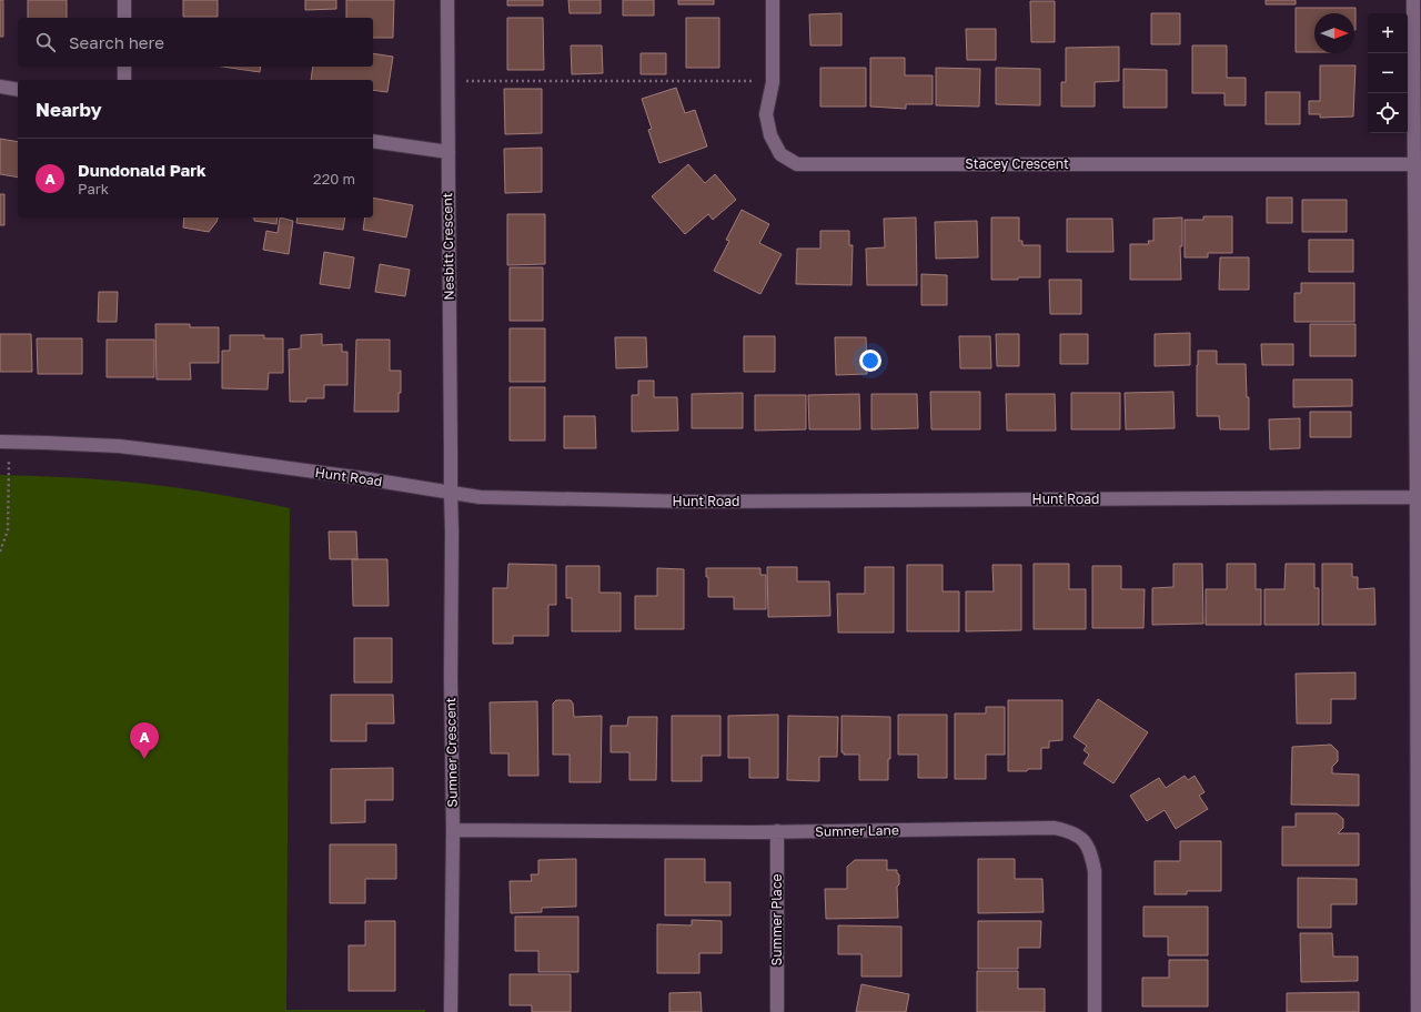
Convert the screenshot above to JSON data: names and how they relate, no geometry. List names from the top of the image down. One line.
{"streets":{"street":["Stacey Crescent","Nesbitt Crescent","Hunt Road","Sumner Crescent","Sumner Lane","Summer Place"]},"crossings":[["Nesbitt Crescent","Hunt Road"],["Nesbitt Crescent","Sumner Crescent"],["Hunt Road","Sumner Crescent"],["Sumner Crescent","Sumner Lane"],["Sumner Lane","Summer Place"]],"north":"right","page":{"map_buttons":["+","−"],"search":"Search here","heading":"Nearby","list":[{"mark":"A","name":"Dundonald Park","note":"Park","value":"220 m"}],"pins":"A"}}
